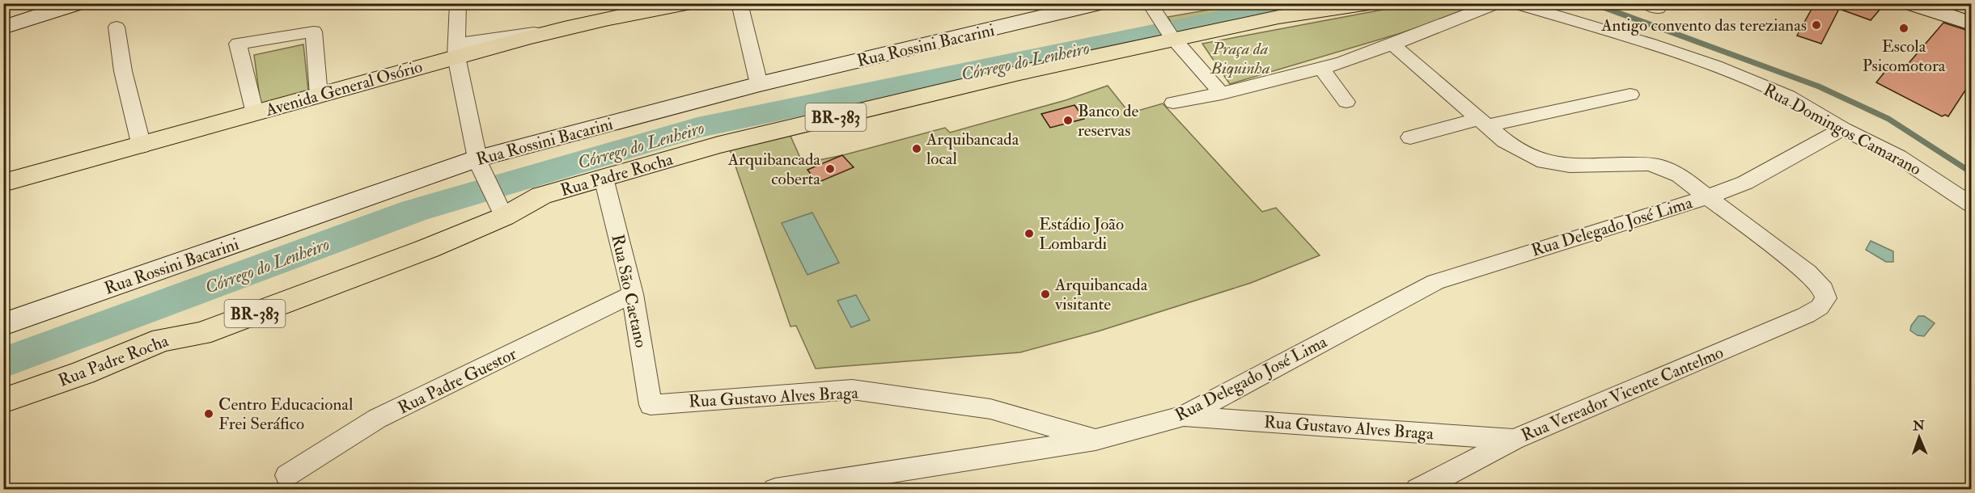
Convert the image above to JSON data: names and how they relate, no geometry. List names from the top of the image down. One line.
{"streets":{"highway":["Avenida General Osório","BR-383","Rua Padre Rocha"],"main road":["Rua Rossini Bacarini"],"street":["Rua Domingos Camarano","Rua Delegado José Lima","Rua São Caetano","Rua Padre Guestor","Rua Vereador Vicente Cantelmo","Rua Gustavo Alves Braga"]},"crossings":[["Rua Domingos Camarano","Rua Delegado José Lima"],["Rua Padre Rocha","Rua São Caetano"],["Rua Delegado José Lima","Rua Vereador Vicente Cantelmo"],["Rua Delegado José Lima","Rua Gustavo Alves Braga"],["Rua São Caetano","Rua Padre Guestor"],["Rua São Caetano","Rua Gustavo Alves Braga"],["Rua Vereador Vicente Cantelmo","Rua Gustavo Alves Braga"]],"water":["Córrego do Lenheiro"],"parks":["Praça da Biquinha"],"places":["Antigo convento das terezianas","Escola Psicomotora","Banco de reservas","Arquibancada local","Arquibancada coberta","Estádio João Lombardi","Arquibancada visitante","Centro Educacional Frei Seráfico"],"north":"top"}
